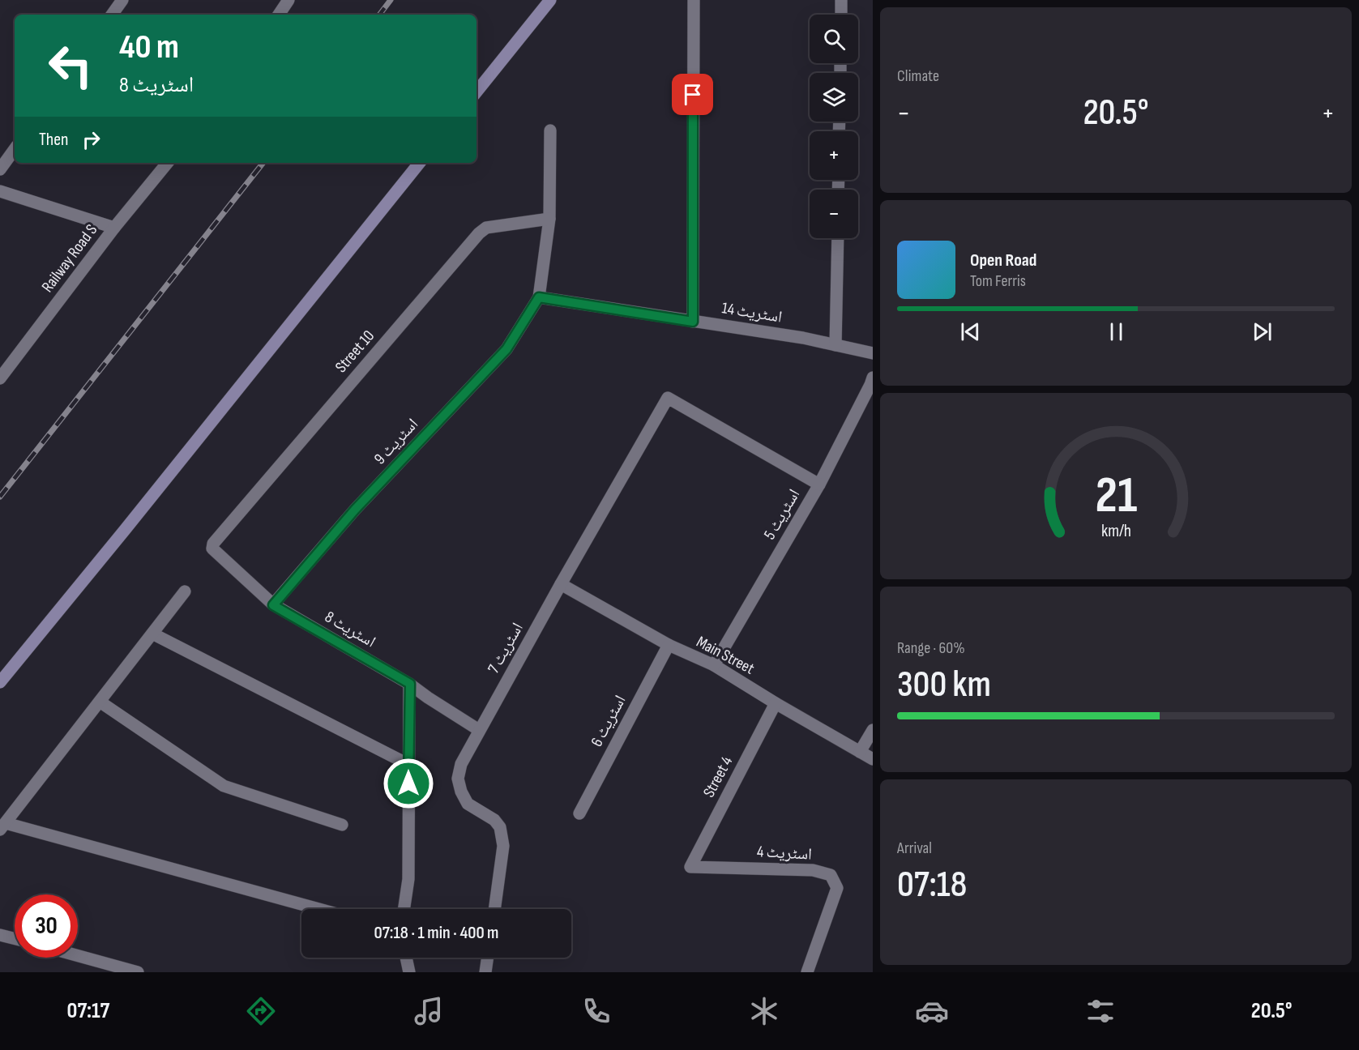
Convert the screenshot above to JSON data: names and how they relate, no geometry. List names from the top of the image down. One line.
{"streets":{"street":["Railway Road S","اسٹریٹ 14","Street 10","اسٹریٹ 9","اسٹریٹ 5","اسٹریٹ 8","اسٹریٹ 7","Main Street","اسٹریٹ 6","Street 4","اسٹریٹ 4"]},"crossings":[["اسٹریٹ 14","اسٹریٹ 9"],["Street 10","اسٹریٹ 8"],["اسٹریٹ 9","اسٹریٹ 8"],["اسٹریٹ 5","اسٹریٹ 7"],["اسٹریٹ 5","Main Street"],["اسٹریٹ 8","اسٹریٹ 7"],["اسٹریٹ 7","Main Street"],["Main Street","اسٹریٹ 6"],["Main Street","Street 4"],["Street 4","اسٹریٹ 4"]],"page":{"tile":["Climate",["Range · 60%","300 km"],["Arrival","07:18"]],"map_buttons":["+","−"],"turn":["40 m","اسٹریٹ 8"],"heat":["−","20.5°","+"],"then":"Then","song":["Open Road","Tom Ferris"],"limit":"30","trip":"07:18 · 1 min · 400 m","tabs":["07:17","20.5°"],"gauge":["21","km/h"]}}
